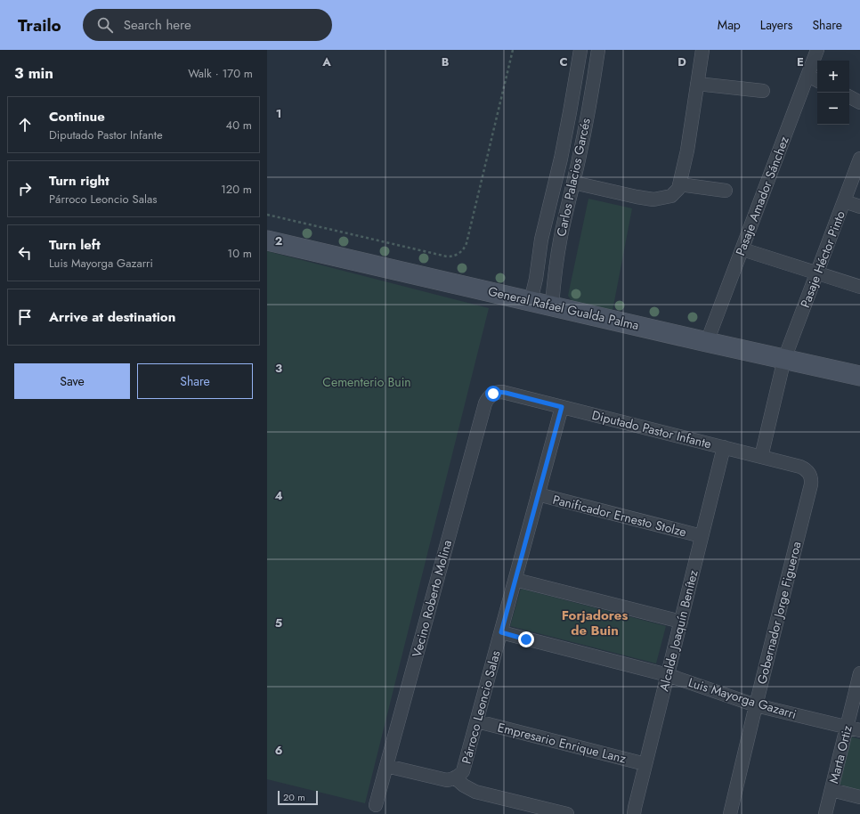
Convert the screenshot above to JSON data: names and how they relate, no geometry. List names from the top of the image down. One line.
{"streets":{"main road":["General Rafael Gualda Palma"],"street":["Carlos Palacios Garcés","Pasaje Amador Sánchez","Pasaje Héctor Pinto","Diputado Pastor Infante","Panificador Ernesto Stolze","Vecino Roberto Molina","Gobernador Jorge Figueroa","Alcalde Joaquín Benítez","Luis Mayorga Gazarri","Párroco Leoncio Salas","Empresario Enrique Lanz","Marta Ortiz"]},"crossings":[["Carlos Palacios Garcés","General Rafael Gualda Palma"],["Pasaje Amador Sánchez","General Rafael Gualda Palma"],["Pasaje Héctor Pinto","General Rafael Gualda Palma"],["Pasaje Héctor Pinto","Diputado Pastor Infante"],["Diputado Pastor Infante","Vecino Roberto Molina"],["Diputado Pastor Infante","Gobernador Jorge Figueroa"],["Diputado Pastor Infante","Alcalde Joaquín Benítez"],["Diputado Pastor Infante","Párroco Leoncio Salas"],["Panificador Ernesto Stolze","Alcalde Joaquín Benítez"],["Panificador Ernesto Stolze","Párroco Leoncio Salas"],["Gobernador Jorge Figueroa","Luis Mayorga Gazarri"],["Alcalde Joaquín Benítez","Luis Mayorga Gazarri"],["Alcalde Joaquín Benítez","Empresario Enrique Lanz"],["Luis Mayorga Gazarri","Párroco Leoncio Salas"],["Luis Mayorga Gazarri","Marta Ortiz"],["Párroco Leoncio Salas","Empresario Enrique Lanz"]],"districts":["Forjadores de Buin"],"parks":["Cementerio Buin"],"scale_bar":"20 m","page":{"header":"Trailo","search":"Search here","nav":["Map","Layers","Share"],"heading":["3 min","Walk · 170 m"],"map_buttons":["+","−"],"list":[["Continue","Diputado Pastor Infante","40 m"],["Turn right","Párroco Leoncio Salas","120 m"],["Turn left","Luis Mayorga Gazarri","10 m"],"Arrive at destination"],"buttons":["Save","Share"],"scale":"20 m"},"grid":{"columns":["A","B","C","D","E"],"rows":["1","2","3","4","5","6"]}}
